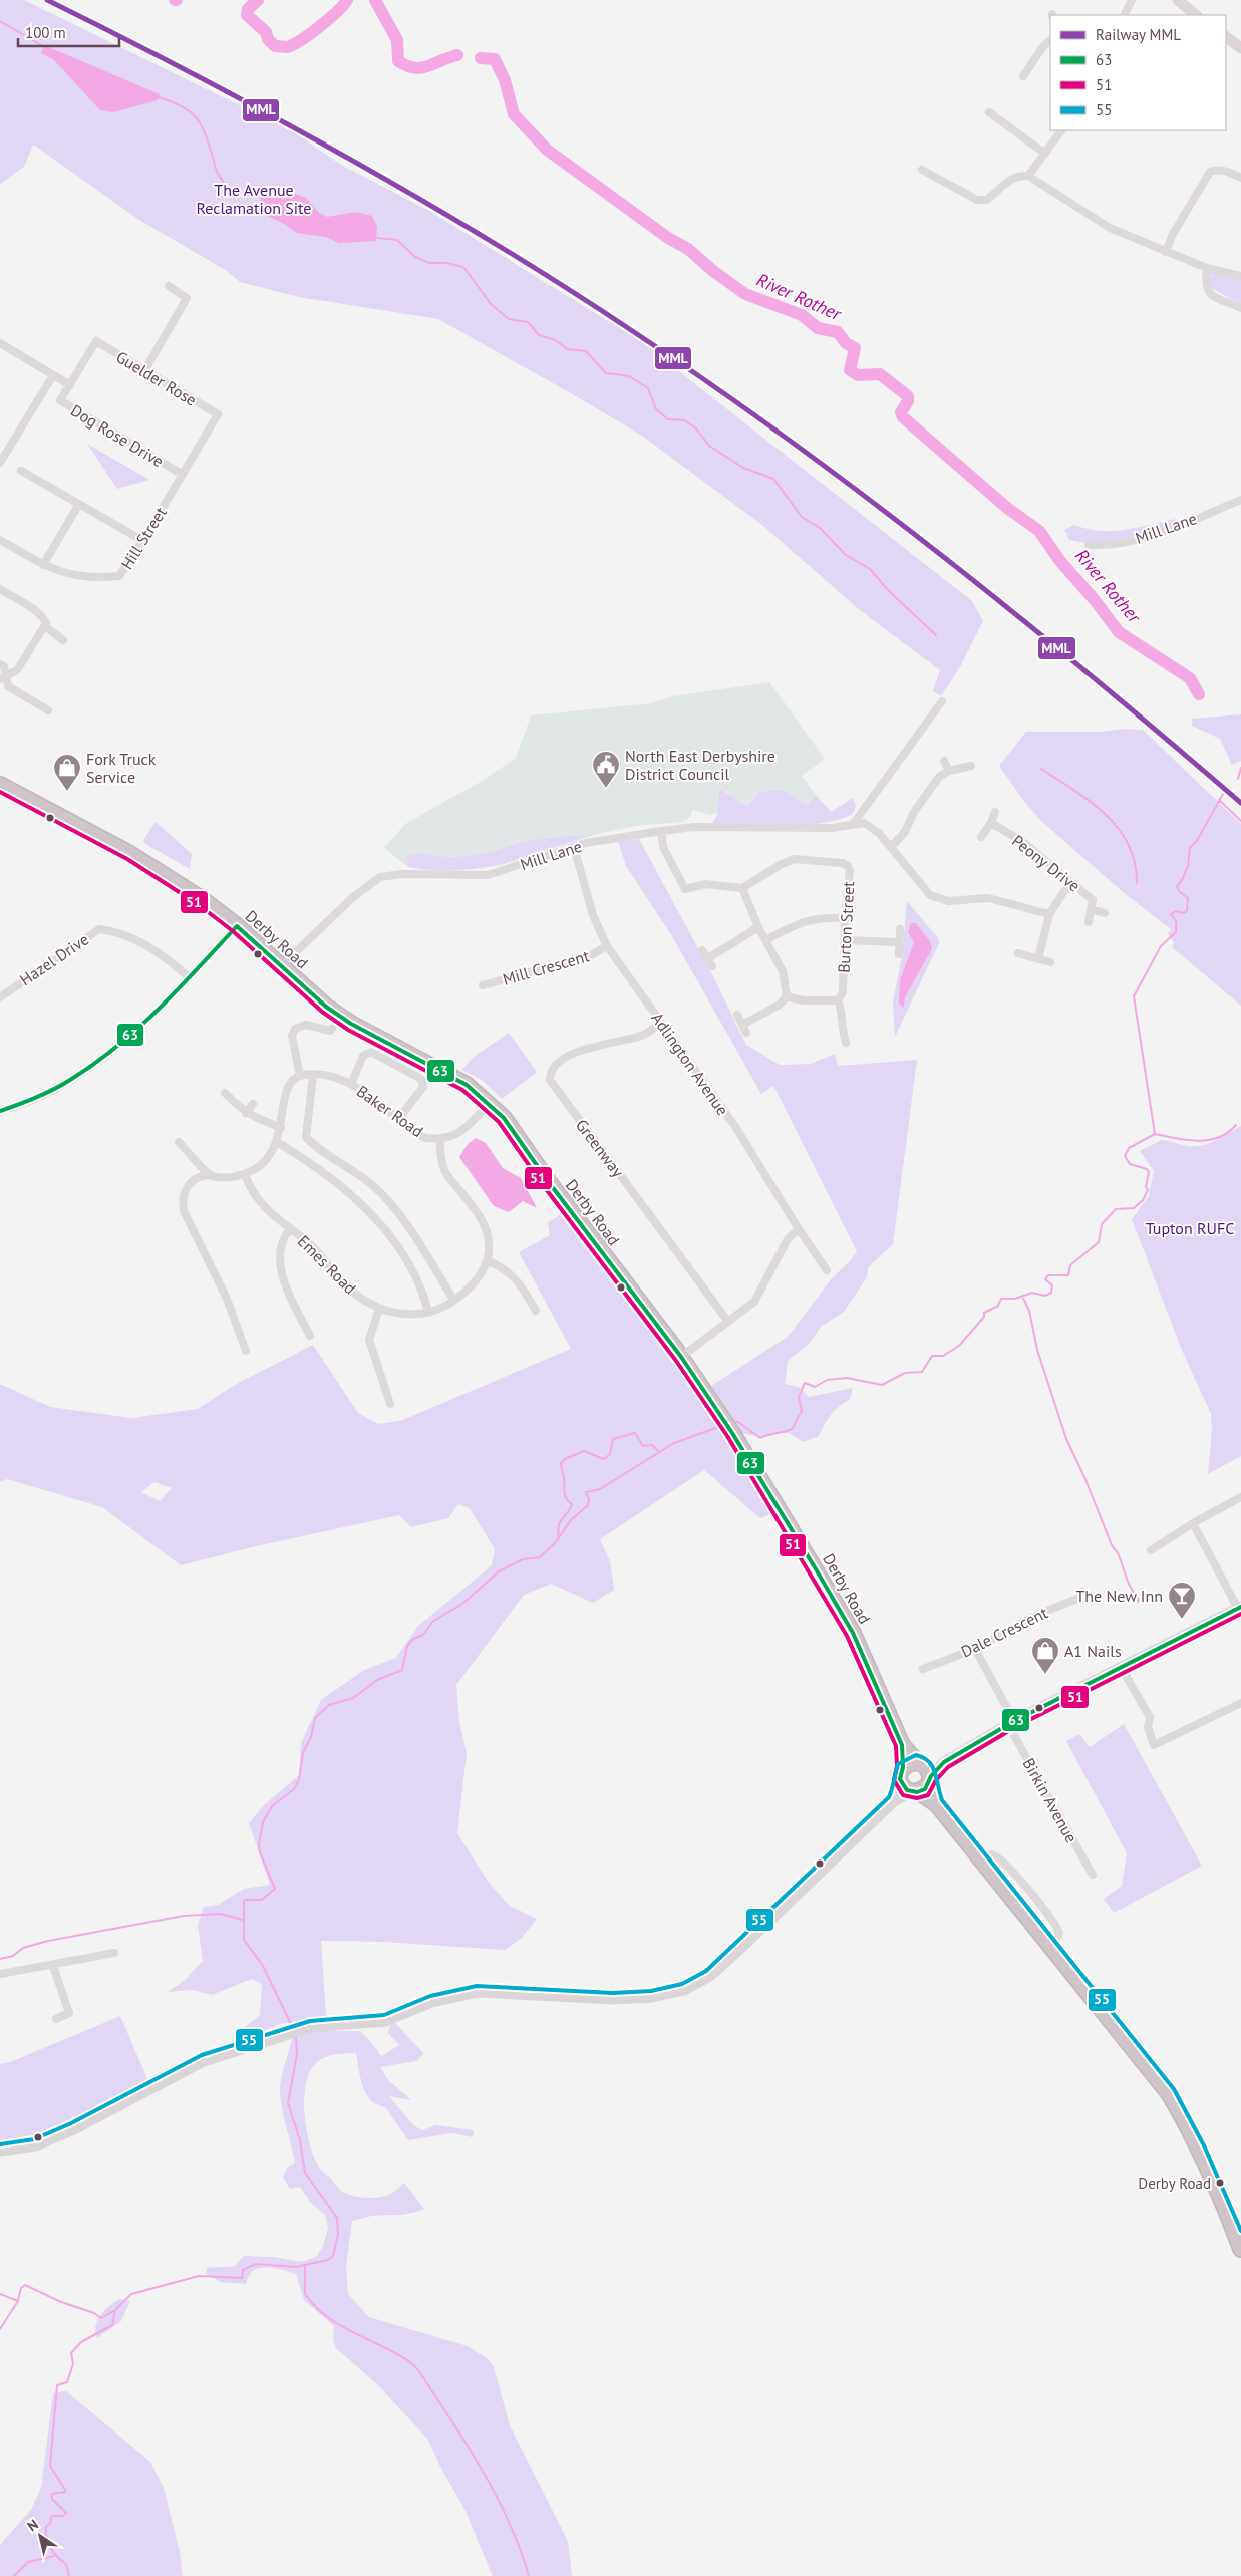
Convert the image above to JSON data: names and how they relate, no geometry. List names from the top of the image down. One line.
{"streets":{"highway":["Derby Road"],"street":["Guelder Rose","Dog Rose Drive","Mill Lane","Hill Street","Peony Drive","Burton Street","Hazel Drive","Mill Crescent","Adlington Avenue","Baker Road","Greenway","Emes Road","Dale Crescent","Birkin Avenue"]},"crossings":[["Guelder Rose","Dog Rose Drive"],["Guelder Rose","Hill Street"],["Dog Rose Drive","Hill Street"],["Mill Lane","Derby Road"],["Mill Lane","Adlington Avenue"],["Derby Road","Baker Road"],["Mill Crescent","Adlington Avenue"],["Adlington Avenue","Greenway"],["Baker Road","Emes Road"],["Dale Crescent","Birkin Avenue"]],"water":["River Rother"],"parks":["The Avenue Reclamation Site","Tupton RUFC"],"places":{"public building":["North East Derbyshire District Council"],"shop":["Fork Truck Service","A1 Nails"],"bar":["The New Inn"],"other":["Derby Road"]},"lines":["rail line MML","transit line 51","transit line 63","transit line 55"],"legend":["Railway MML","63","51","55"],"scale_bar":"100 m","north":"top left"}
